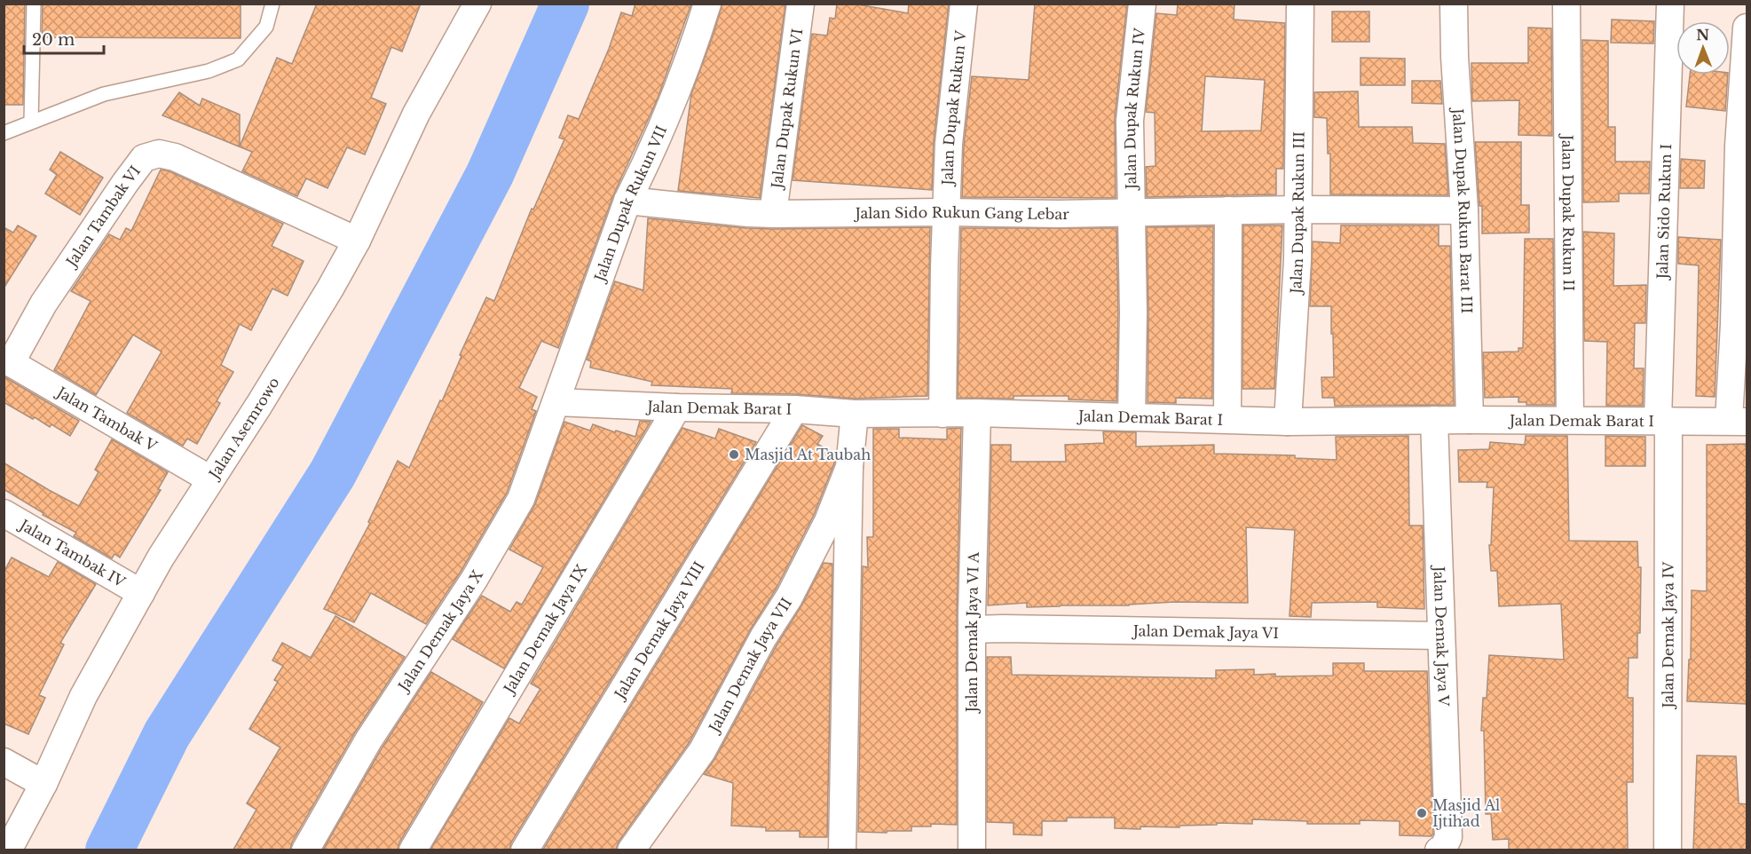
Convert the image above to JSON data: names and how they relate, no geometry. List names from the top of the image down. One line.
{"streets":{"street":["Jalan Dupak Rukun VI","Jalan Dupak Rukun V","Jalan Dupak Rukun IV","Jalan Dupak Rukun VII","Jalan Dupak Rukun Barat III","Jalan Dupak Rukun II","Jalan Sido Rukun I","Jalan Sido Rukun Gang Lebar","Jalan Dupak Rukun III","Jalan Tambak VI","Jalan Demak Barat I","Jalan Tambak V","Jalan Asemrowo","Jalan Tambak IV","Jalan Demak Jaya IX","Jalan Demak Jaya VIII","Jalan Demak Jaya X","Jalan Demak Jaya VI A","Jalan Demak Jaya VI","Jalan Demak Jaya IV","Jalan Demak Jaya V","Jalan Demak Jaya VII"]},"crossings":[["Jalan Dupak Rukun VI","Jalan Sido Rukun Gang Lebar"],["Jalan Dupak Rukun V","Jalan Sido Rukun Gang Lebar"],["Jalan Dupak Rukun V","Jalan Demak Barat I"],["Jalan Dupak Rukun IV","Jalan Sido Rukun Gang Lebar"],["Jalan Dupak Rukun IV","Jalan Demak Barat I"],["Jalan Dupak Rukun VII","Jalan Sido Rukun Gang Lebar"],["Jalan Dupak Rukun VII","Jalan Demak Barat I"],["Jalan Dupak Rukun VII","Jalan Demak Jaya X"],["Jalan Dupak Rukun Barat III","Jalan Sido Rukun Gang Lebar"],["Jalan Dupak Rukun Barat III","Jalan Demak Barat I"],["Jalan Dupak Rukun II","Jalan Demak Barat I"],["Jalan Sido Rukun I","Jalan Demak Barat I"],["Jalan Sido Rukun I","Jalan Demak Jaya IV"],["Jalan Sido Rukun Gang Lebar","Jalan Dupak Rukun III"],["Jalan Dupak Rukun III","Jalan Demak Barat I"],["Jalan Tambak VI","Jalan Tambak V"],["Jalan Tambak VI","Jalan Asemrowo"],["Jalan Demak Barat I","Jalan Demak Jaya IX"],["Jalan Demak Barat I","Jalan Demak Jaya VIII"],["Jalan Demak Barat I","Jalan Demak Jaya X"],["Jalan Demak Barat I","Jalan Demak Jaya VI A"],["Jalan Demak Barat I","Jalan Demak Jaya IV"],["Jalan Demak Barat I","Jalan Demak Jaya V"],["Jalan Demak Barat I","Jalan Demak Jaya VII"],["Jalan Tambak V","Jalan Asemrowo"],["Jalan Asemrowo","Jalan Tambak IV"],["Jalan Demak Jaya VI A","Jalan Demak Jaya VI"],["Jalan Demak Jaya VI","Jalan Demak Jaya V"]],"places":["Masjid At Taubah","Masjid Al Ijtihad"],"scale_bar":"20 m","north":"top"}
